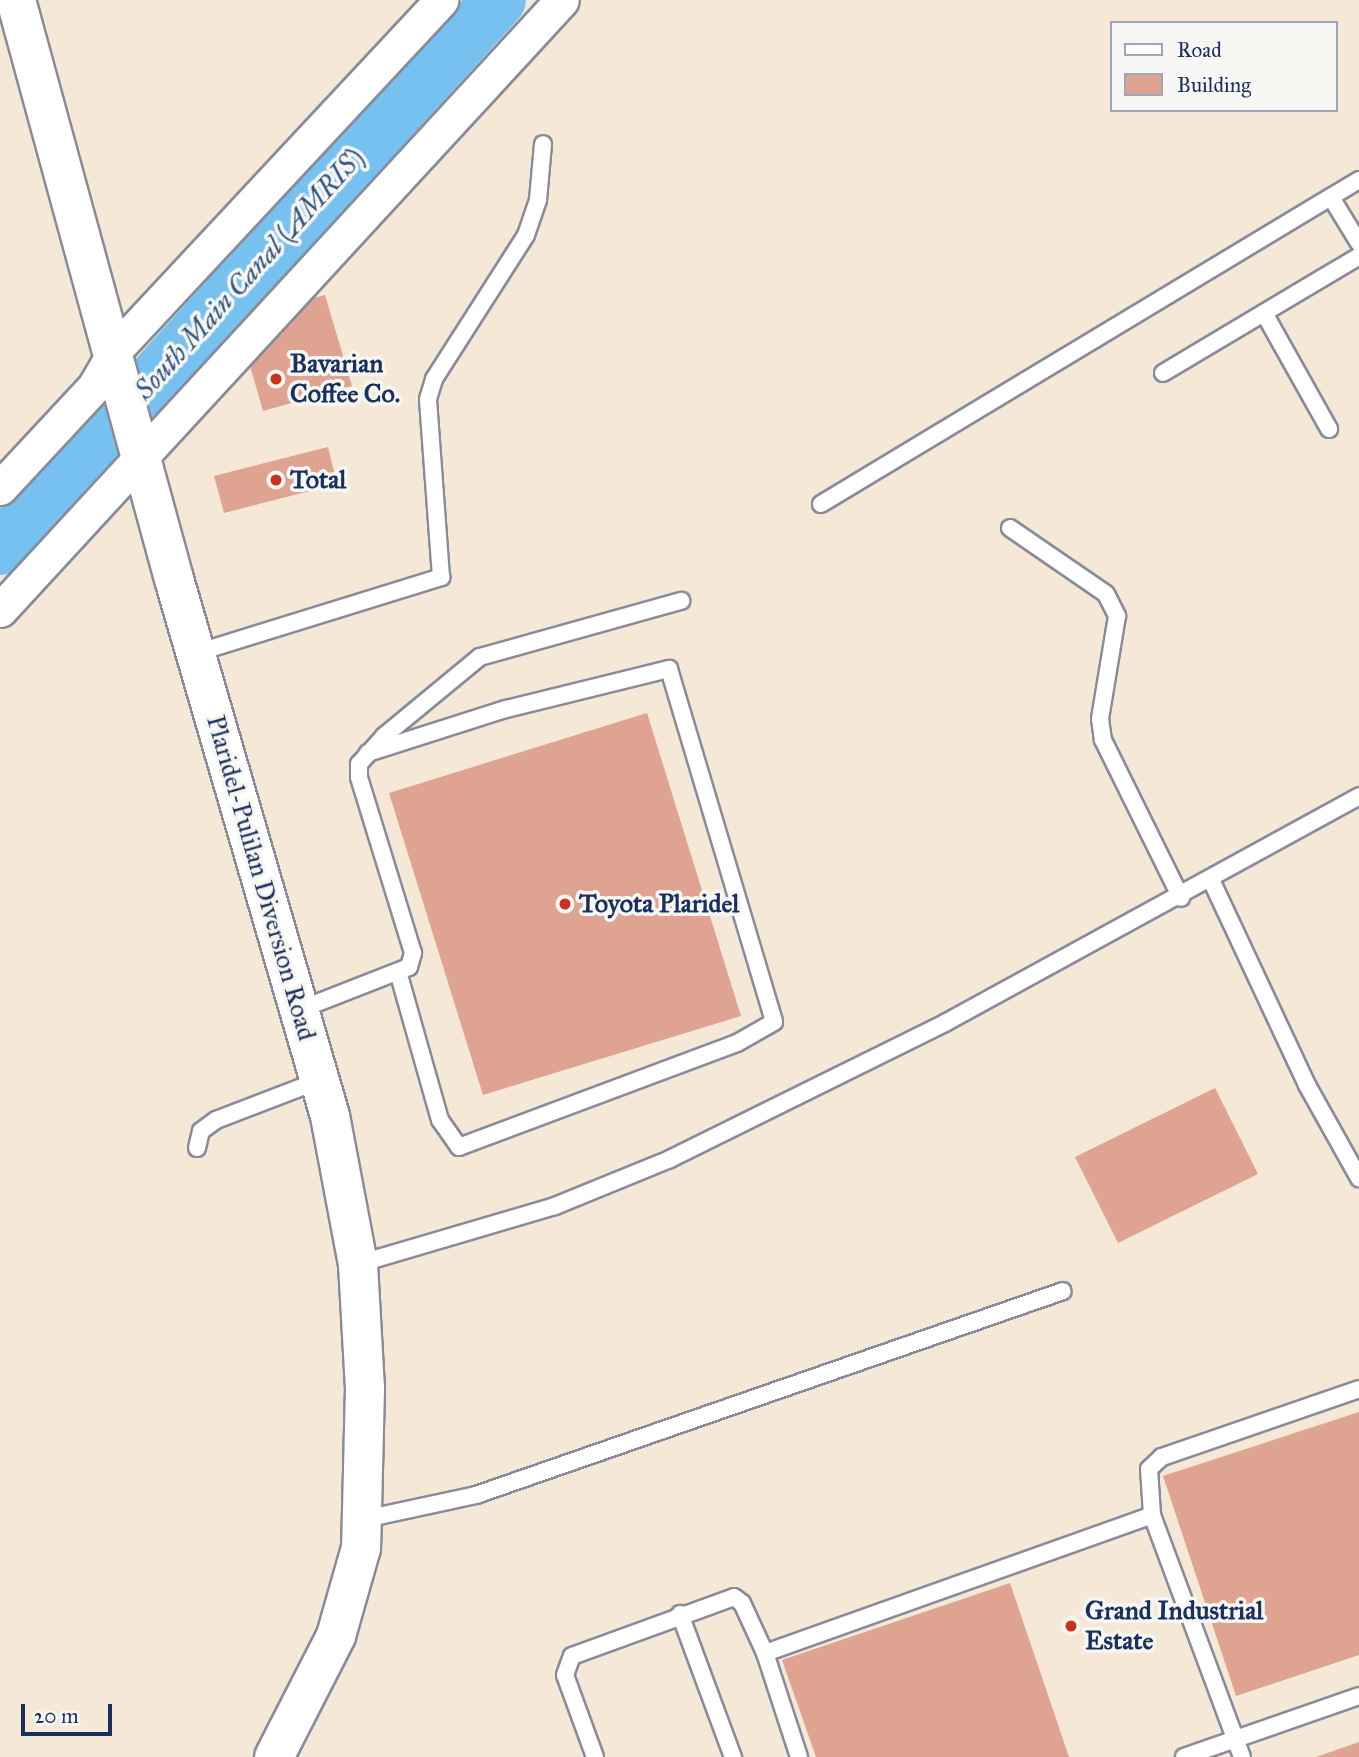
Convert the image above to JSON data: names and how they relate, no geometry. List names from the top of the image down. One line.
{"streets":{"highway":["Plaridel-Pulilan Diversion Road"]},"water":["South Main Canal (AMRIS)"],"places":["Bavarian Coffee Co.","Total","Toyota Plaridel","Grand Industrial Estate"],"legend":["Road","Building"],"scale_bar":"20 m"}
